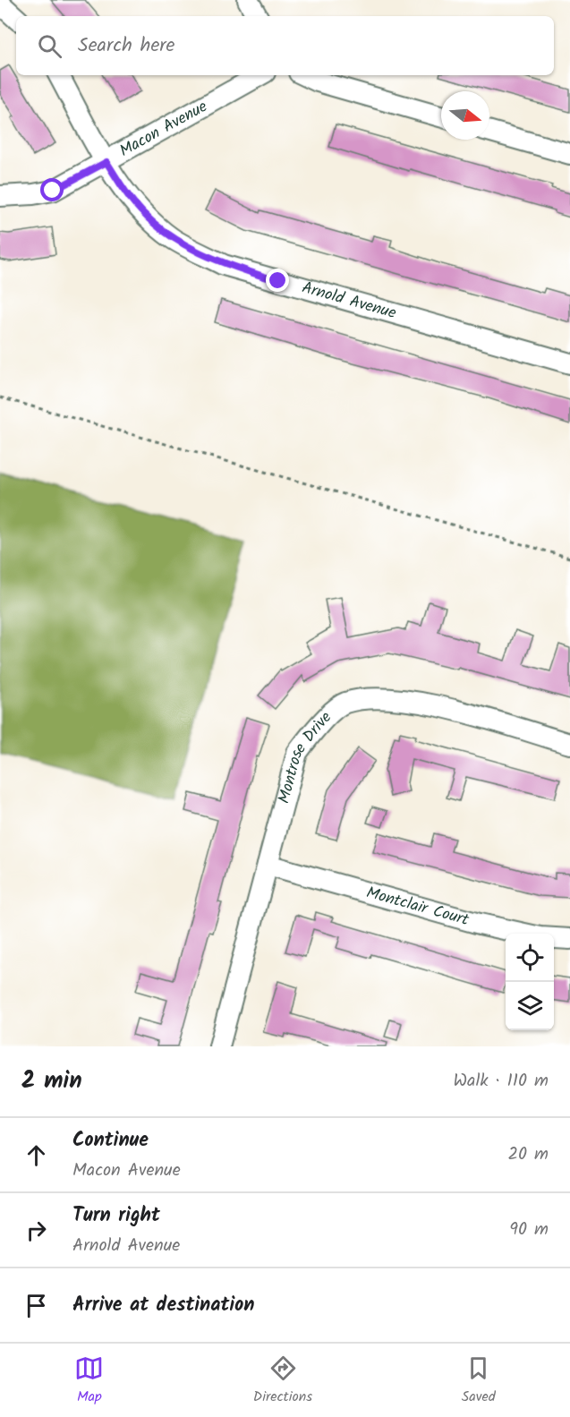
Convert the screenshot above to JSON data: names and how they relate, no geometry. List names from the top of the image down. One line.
{"streets":{"street":["Macon Avenue","Arnold Avenue","Montrose Drive","Montclair Court"]},"crossings":[["Macon Avenue","Arnold Avenue"],["Montrose Drive","Montclair Court"]],"north":"right","page":{"search":"Search here","heading":["2 min","Walk · 110 m"],"list":[["Continue","Macon Avenue","20 m"],["Turn right","Arnold Avenue","90 m"],"Arrive at destination"],"nav":["Map","Directions","Saved"]}}
